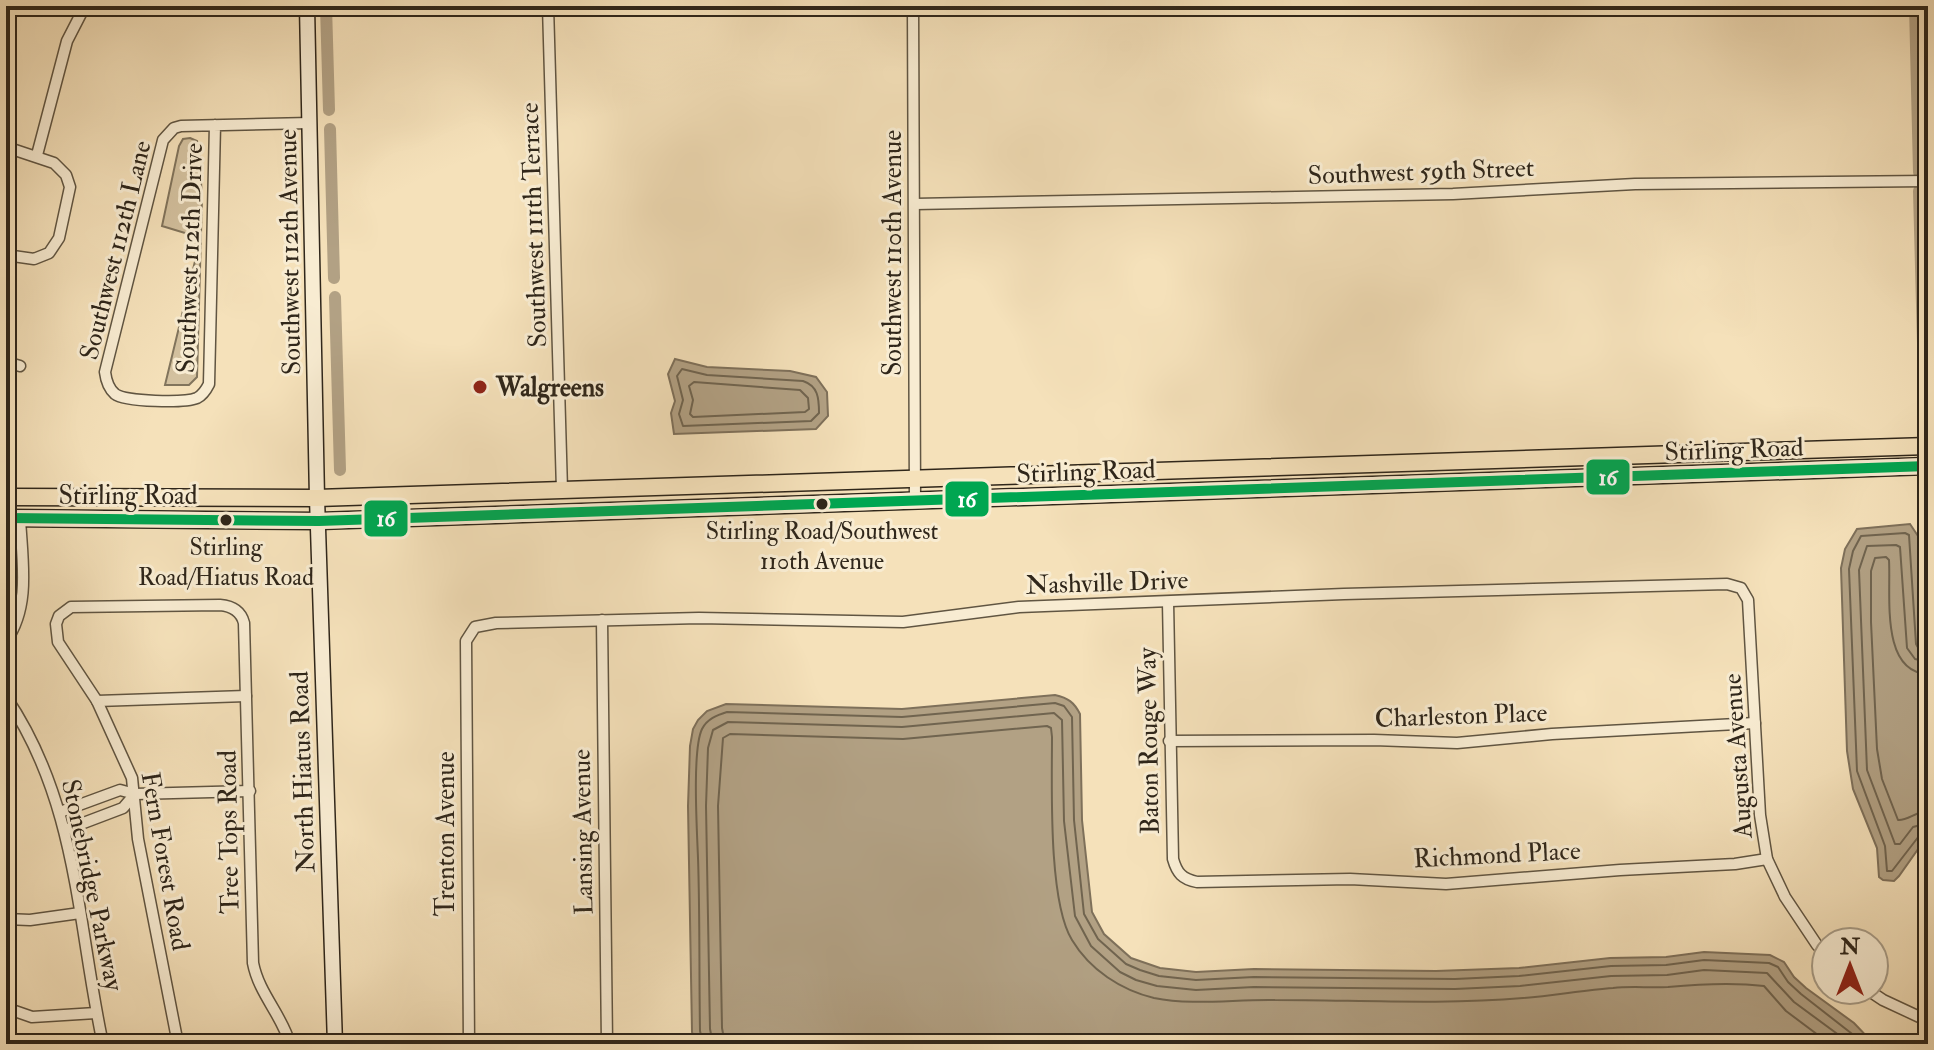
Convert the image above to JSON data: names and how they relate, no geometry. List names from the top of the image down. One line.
{"streets":{"main road":["Stirling Road"],"street":["Southwest 59th Street","Southwest 111th Terrace","Southwest 112th Lane","Southwest 112th Avenue","Southwest 110th Avenue","Southwest 112th Drive","Nashville Drive","Charleston Place","Baton Rouge Way","Augusta Avenue","North Hiatus Road","Tree Tops Road","Lansing Avenue","Trenton Avenue","Richmond Place","Fern Forest Road","Stonebridge Parkway"]},"crossings":[["Southwest 59th Street","Southwest 110th Avenue"],["Southwest 111th Terrace","Stirling Road"],["Southwest 112th Lane","Southwest 112th Drive"],["Southwest 112th Avenue","Stirling Road"],["Southwest 112th Avenue","North Hiatus Road"],["Southwest 110th Avenue","Stirling Road"],["Stirling Road","North Hiatus Road"],["Nashville Drive","Baton Rouge Way"],["Nashville Drive","Augusta Avenue"],["Nashville Drive","Lansing Avenue"],["Nashville Drive","Trenton Avenue"],["Charleston Place","Baton Rouge Way"],["Charleston Place","Augusta Avenue"],["Baton Rouge Way","Richmond Place"],["Augusta Avenue","Richmond Place"],["Tree Tops Road","Fern Forest Road"]],"places":["Walgreens","Stirling Road/Southwest 110th Avenue","Stirling Road/Hiatus Road"],"lines":["transit line 16"],"north":"top"}
